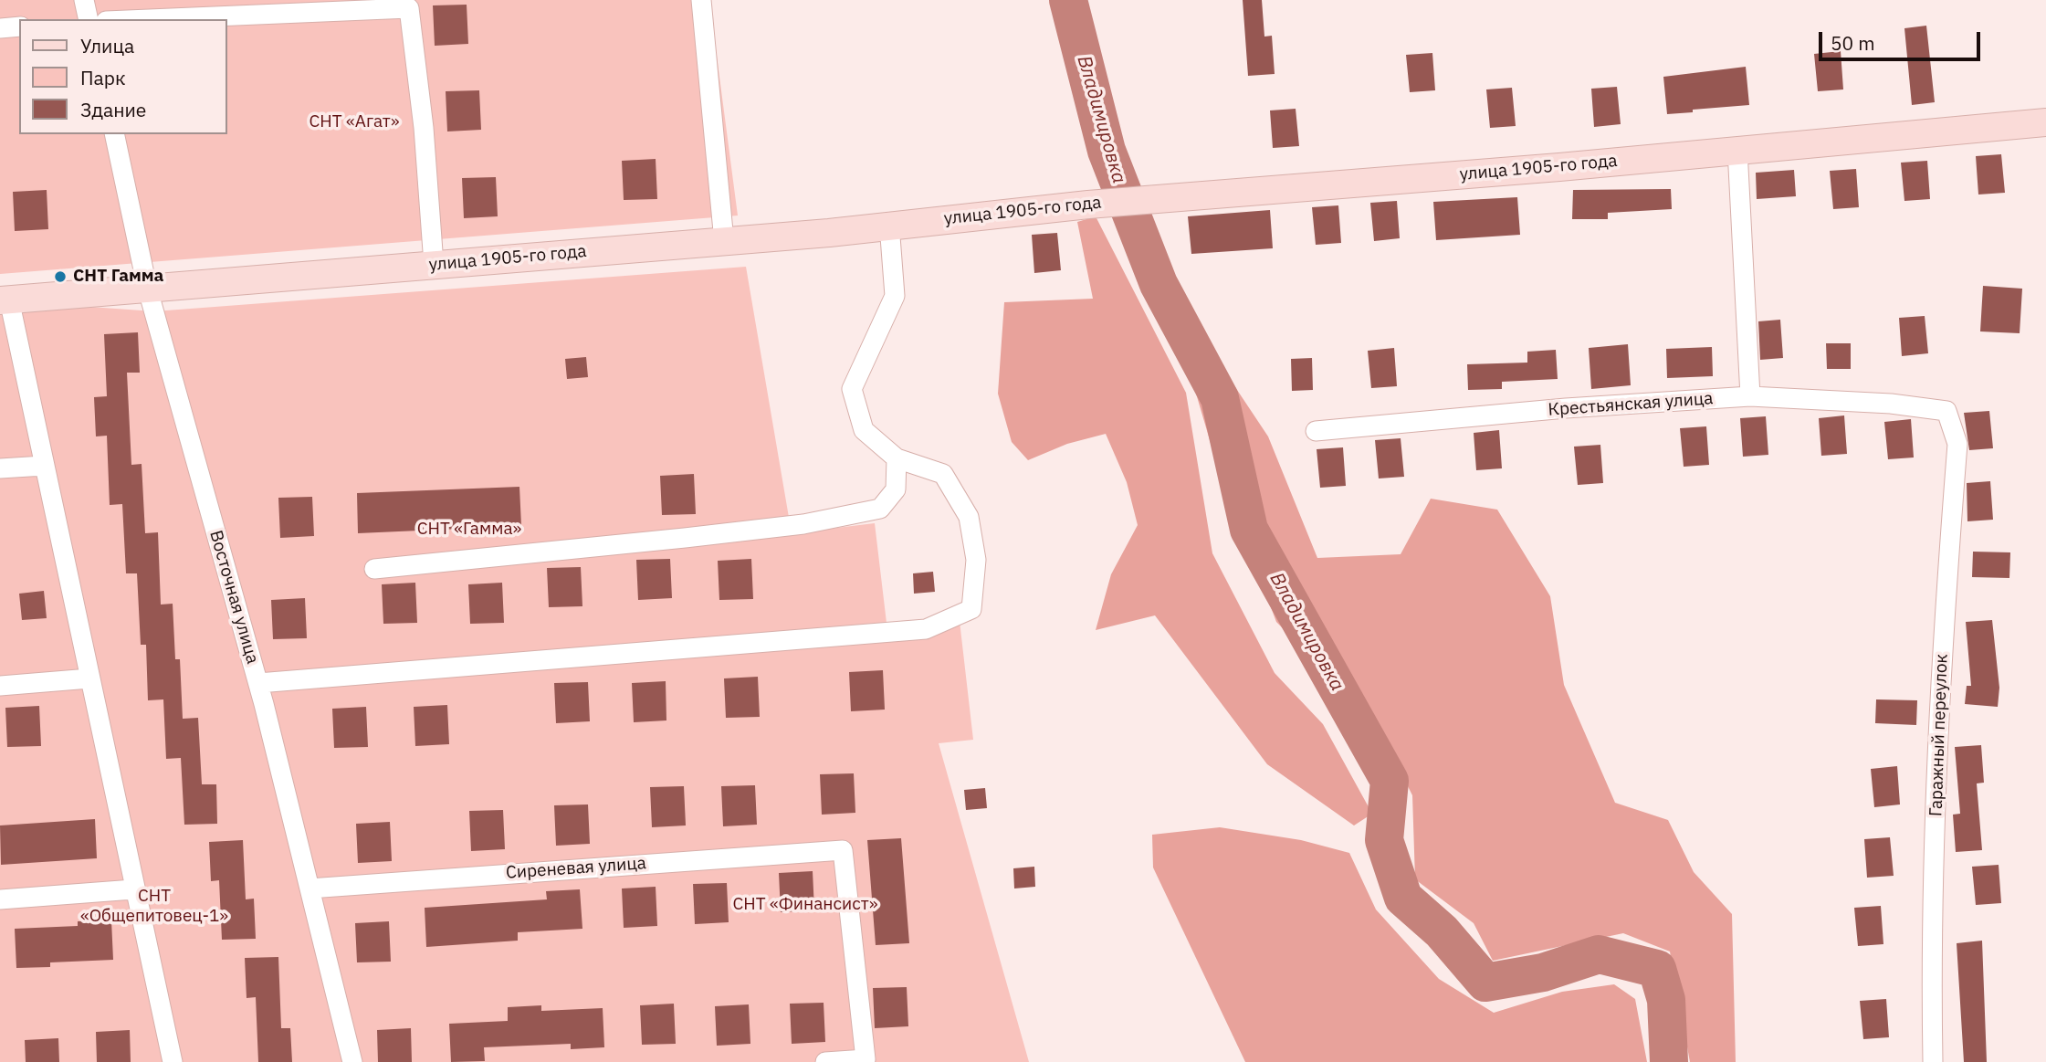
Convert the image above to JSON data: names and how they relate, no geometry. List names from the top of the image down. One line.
{"streets":{"street":["улица 1905-го года","Крестьянская улица","Восточная улица","Гаражный переулок","Сиреневая улица"]},"crossings":[["улица 1905-го года","Восточная улица"],["Крестьянская улица","Гаражный переулок"],["Восточная улица","Сиреневая улица"]],"water":["Владимировка"],"parks":["СНТ «Агат»","СНТ «Гамма»","СНТ «Общепитовец-1»","СНТ «Финансист»"],"places":["СНТ Гамма"],"legend":["Улица","Парк","Здание"],"scale_bar":"50 m"}
